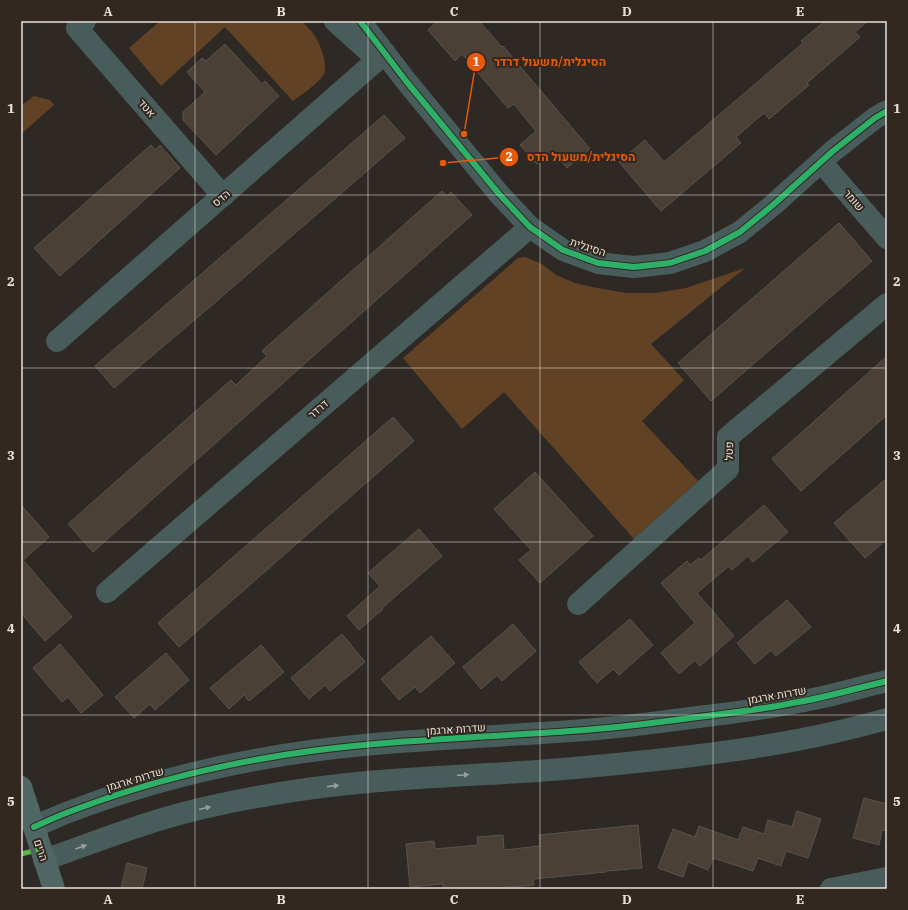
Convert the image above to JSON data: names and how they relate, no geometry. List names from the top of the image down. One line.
{"streets":{"main road":["הרים"],"street":["אטד","הדס","שומר","הסיגלית","דרדר","פטל","שדרות ארגמן"]},"crossings":[["אטד","הדס"],["הדס","הסיגלית"],["שומר","הסיגלית"],["הסיגלית","דרדר"],["שדרות ארגמן","הרים"]],"places":["הסיגלית/משעול דרדר","הסיגלית/משעול הדס"],"grid":{"columns":["A","B","C","D","E"],"rows":["1","2","3","4","5"]}}
